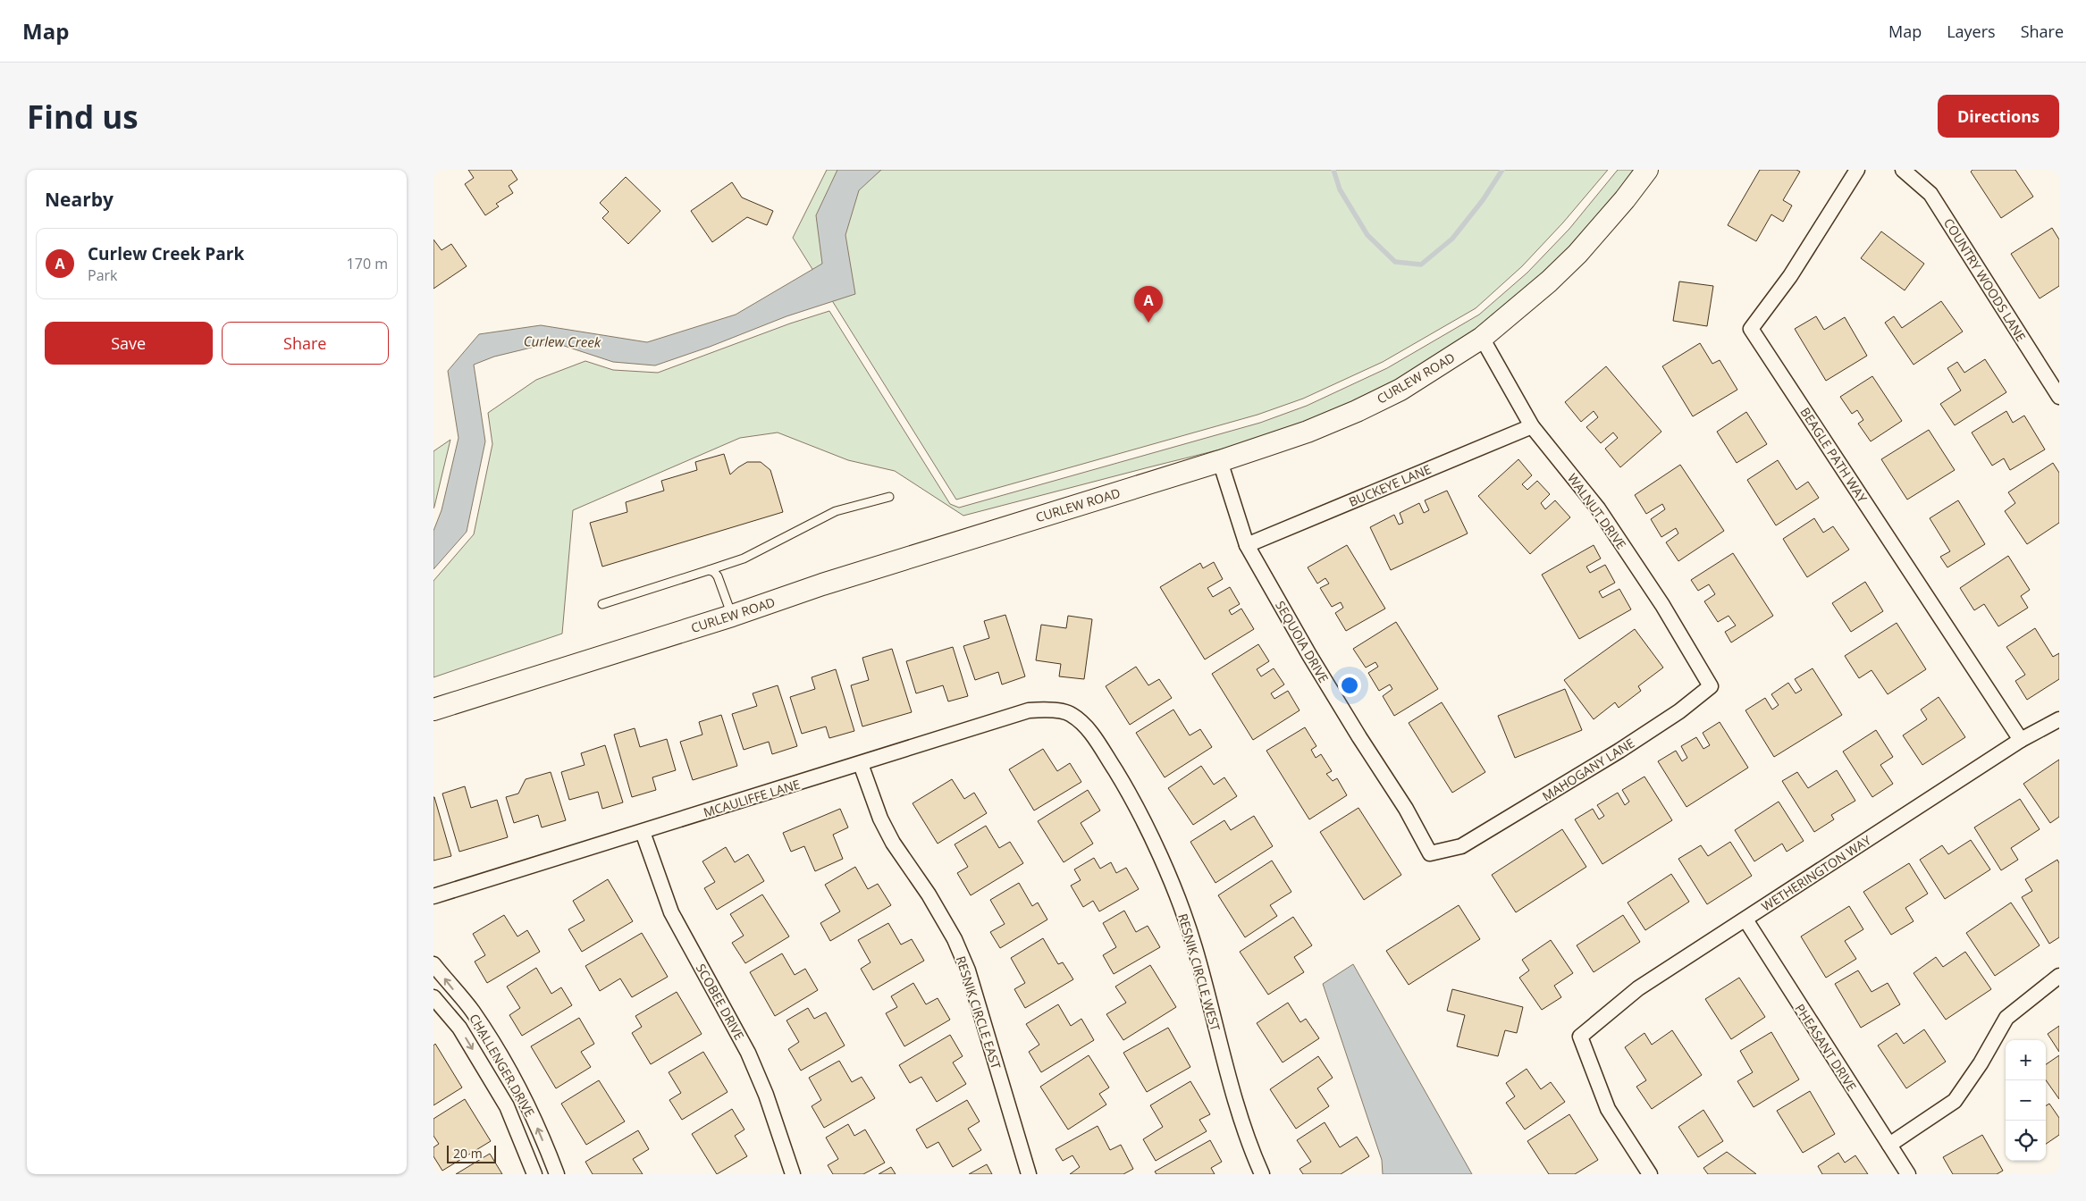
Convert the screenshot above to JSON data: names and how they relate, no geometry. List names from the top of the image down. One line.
{"streets":{"main road":["CURLEW ROAD"],"street":["COUNTRY WOODS LANE","BEAGLE PATH WAY","BUCKEYE LANE","WALNUT DRIVE","SEQUOIA DRIVE","MAHOGANY LANE","MCAULIFFE LANE","WETHERINGTON WAY","RESNIK CIRCLE WEST","SCOBEE DRIVE","RESNIK CIRCLE EAST","PHEASANT DRIVE","CHALLENGER DRIVE"]},"crossings":[["CURLEW ROAD","WALNUT DRIVE"],["CURLEW ROAD","SEQUOIA DRIVE"],["BEAGLE PATH WAY","WETHERINGTON WAY"],["BUCKEYE LANE","WALNUT DRIVE"],["BUCKEYE LANE","SEQUOIA DRIVE"],["WALNUT DRIVE","MAHOGANY LANE"],["SEQUOIA DRIVE","MAHOGANY LANE"],["MCAULIFFE LANE","RESNIK CIRCLE WEST"],["MCAULIFFE LANE","SCOBEE DRIVE"],["MCAULIFFE LANE","RESNIK CIRCLE EAST"],["WETHERINGTON WAY","PHEASANT DRIVE"]],"water":["Curlew Creek"],"scale_bar":"20 m","page":{"header":"Map","nav":["Map","Layers","Share"],"buttons":["Directions",["Save","Share"]],"title":"Find us","heading":"Nearby","list":[{"mark":"A","name":"Curlew Creek Park","note":"Park","value":"170 m"}],"pins":"A","map_buttons":["+","−"],"scale":"20 m"}}
